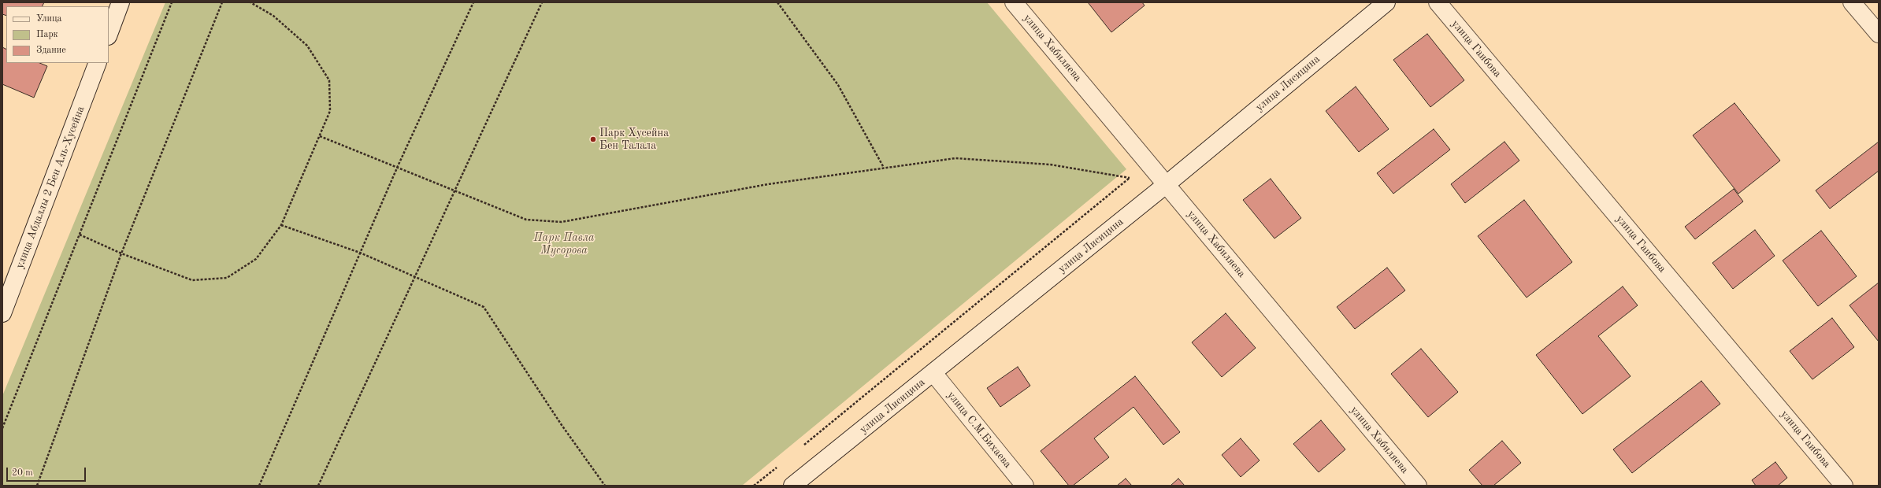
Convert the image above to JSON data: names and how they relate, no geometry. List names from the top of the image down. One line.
{"streets":{"street":["улица Хабиляева","улица Гаибова","улица Лисицина","улица Абдаллы 2 Бен Аль-Хусейна","улица С.М.Бихаева"]},"crossings":[["улица Хабиляева","улица Лисицина"],["улица Лисицина","улица С.М.Бихаева"]],"parks":["Парк Павла Мусорова"],"places":["Парк Хусейна Бен Талала"],"legend":["Улица","Парк","Здание"],"scale_bar":"20 m"}
